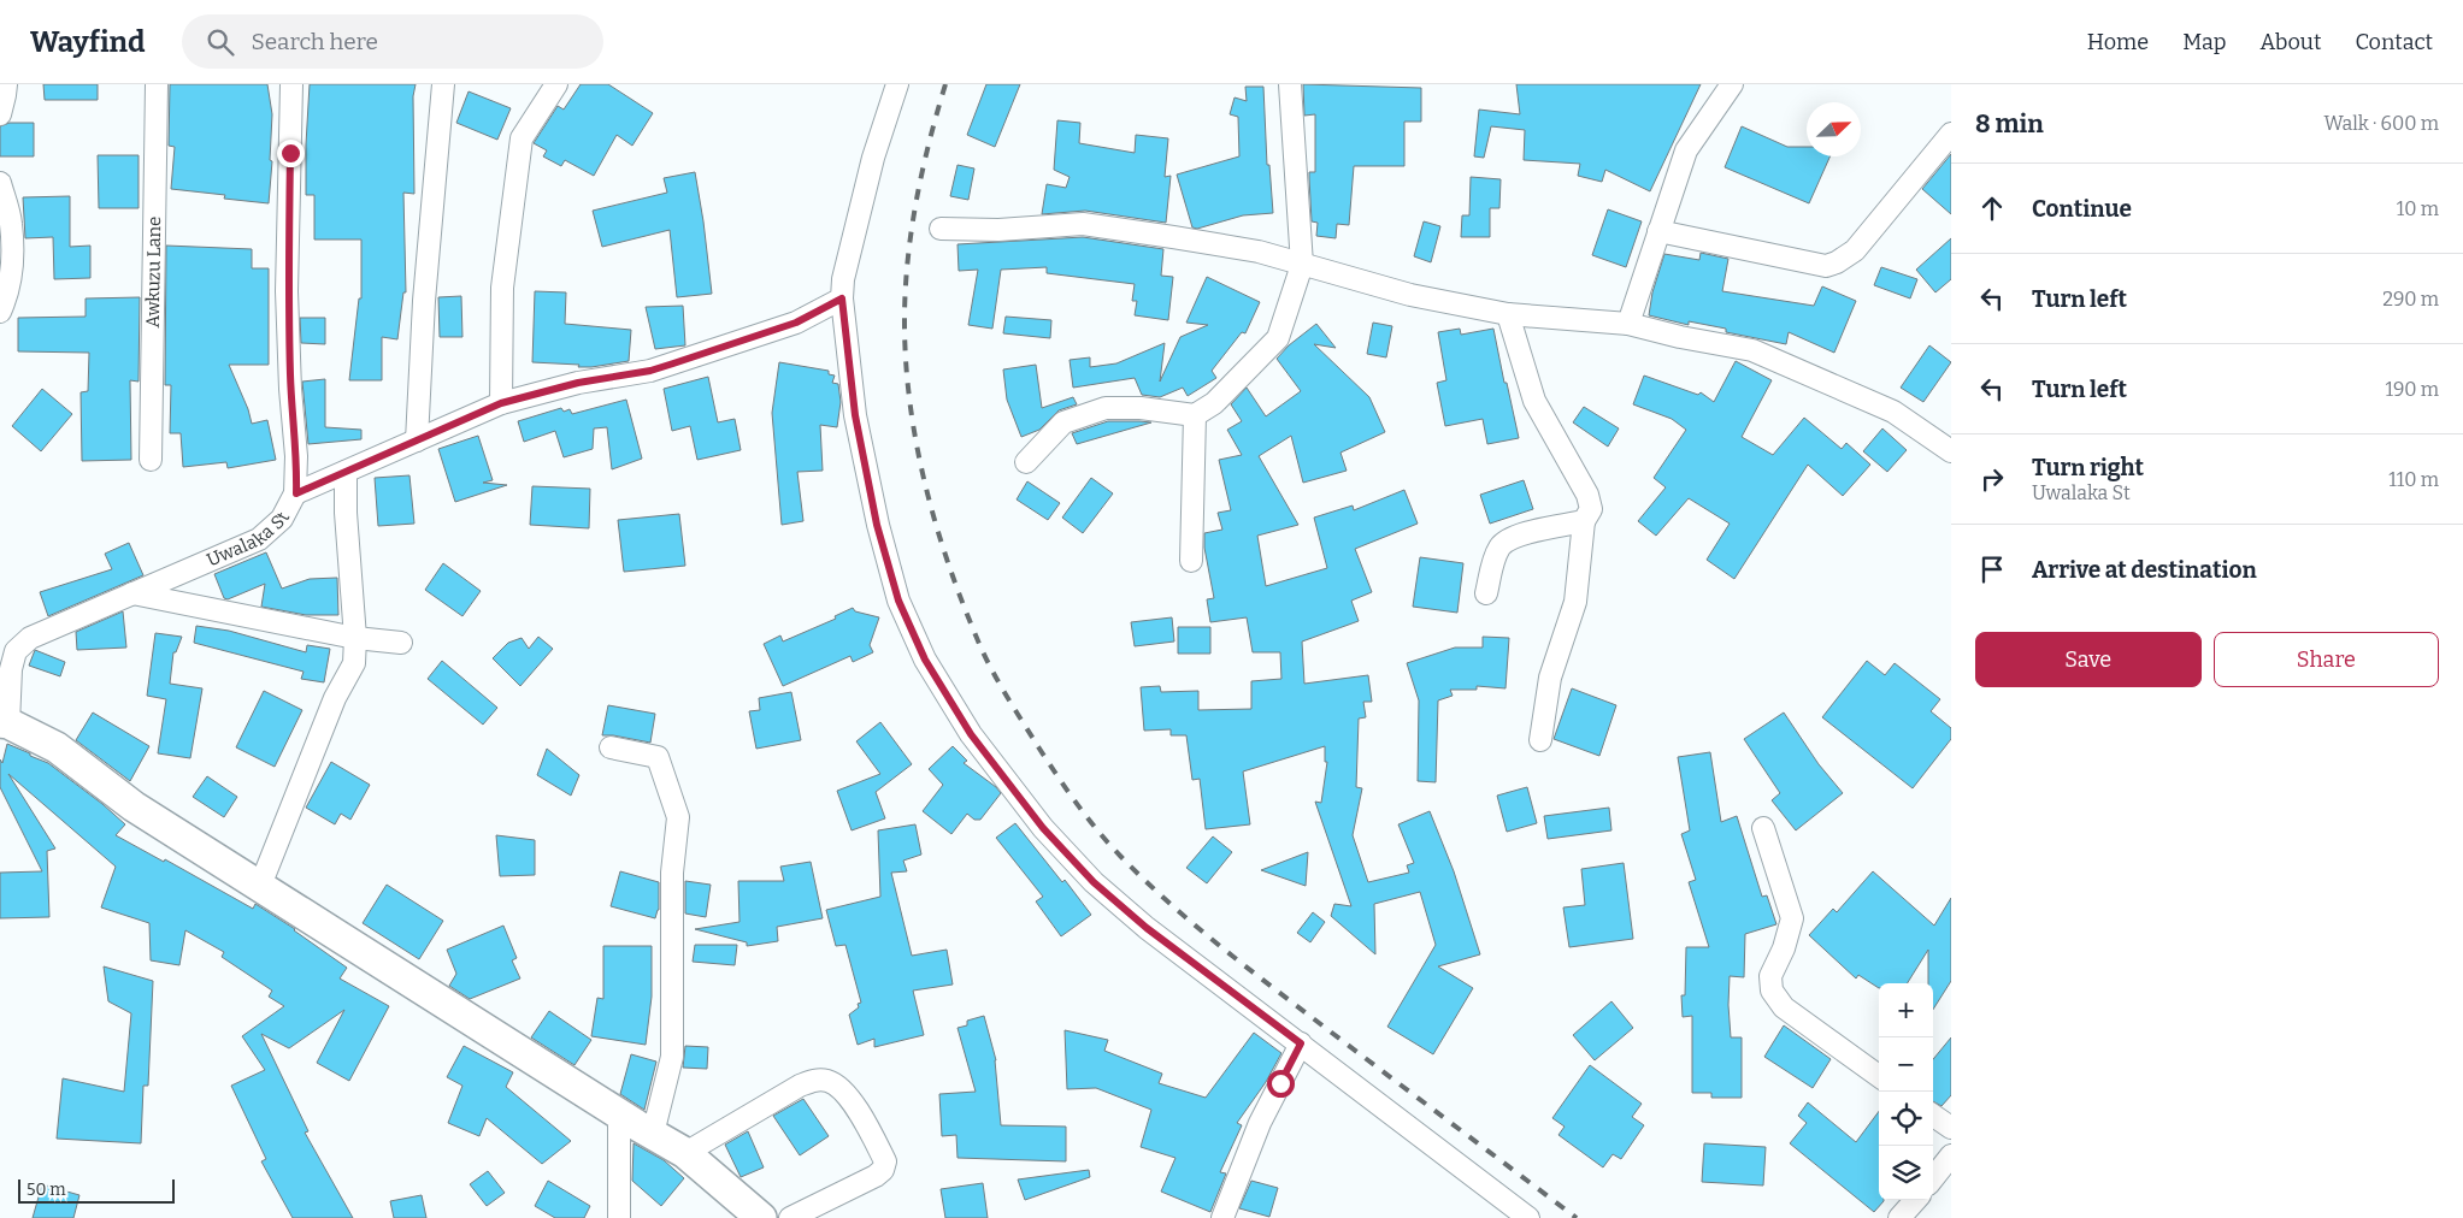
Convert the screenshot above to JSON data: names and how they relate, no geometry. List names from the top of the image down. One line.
{"streets":{"street":["Awkuzu Lane","Uwalaka St"]},"scale_bar":"50 m","north":"top right","page":{"header":"Wayfind","search":"Search here","nav":["Home","Map","About","Contact"],"heading":["8 min","Walk · 600 m"],"list":[["Continue","10 m"],["Turn left","290 m"],["Turn left","190 m"],["Turn right","Uwalaka St","110 m"],"Arrive at destination"],"buttons":["Save","Share"],"map_buttons":["+","−"],"scale":"50 m"}}
